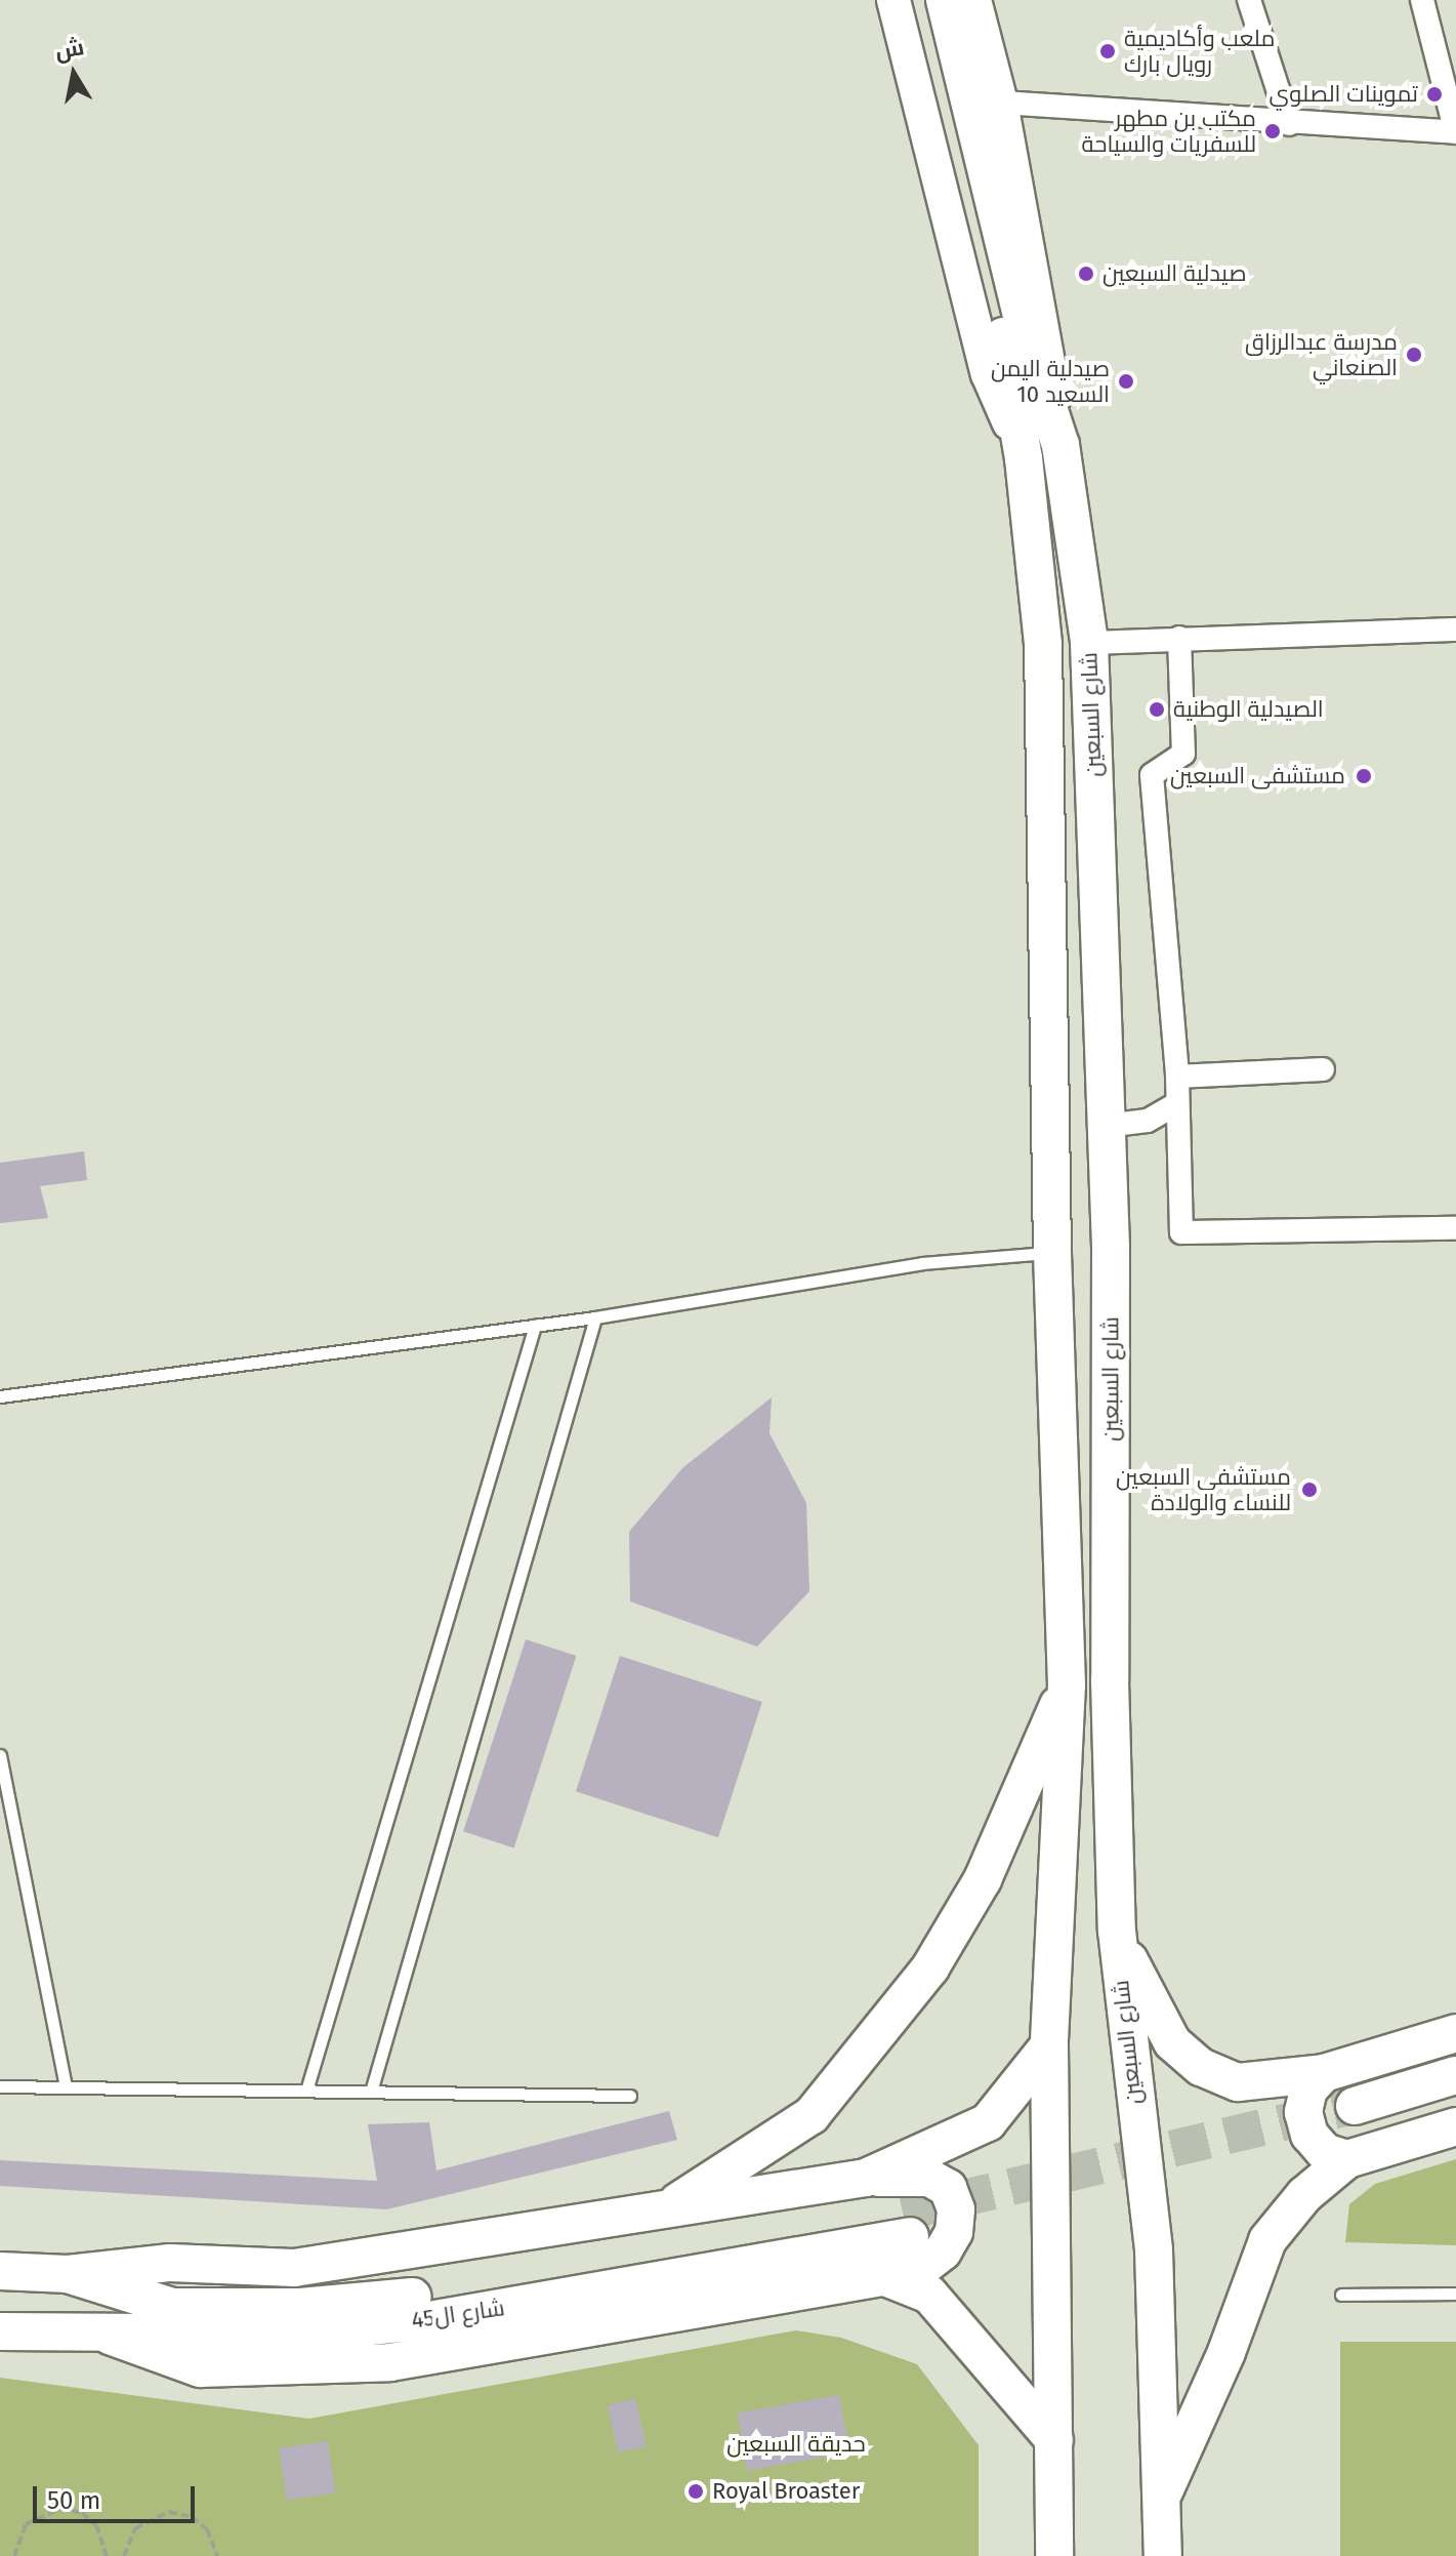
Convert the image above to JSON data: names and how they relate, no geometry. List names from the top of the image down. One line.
{"streets":{"main road":["شارع السبعين","شارع ال45"]},"parks":["حديقة السبعين"],"places":["ملعب وأكاديمية رويال بارك","تموينات الصلوي","مكتب بن مطهر للسفريات والسياحة","صيدلية السبعين","مدرسة عبدالرزاق الصنعاني","صيدلية اليمن السعيد 10","الصيدلية الوطنية","مستشفى السبعين","مستشفى السبعين للنساء والولادة","Royal Broaster"],"scale_bar":"50 m","north":"top"}
